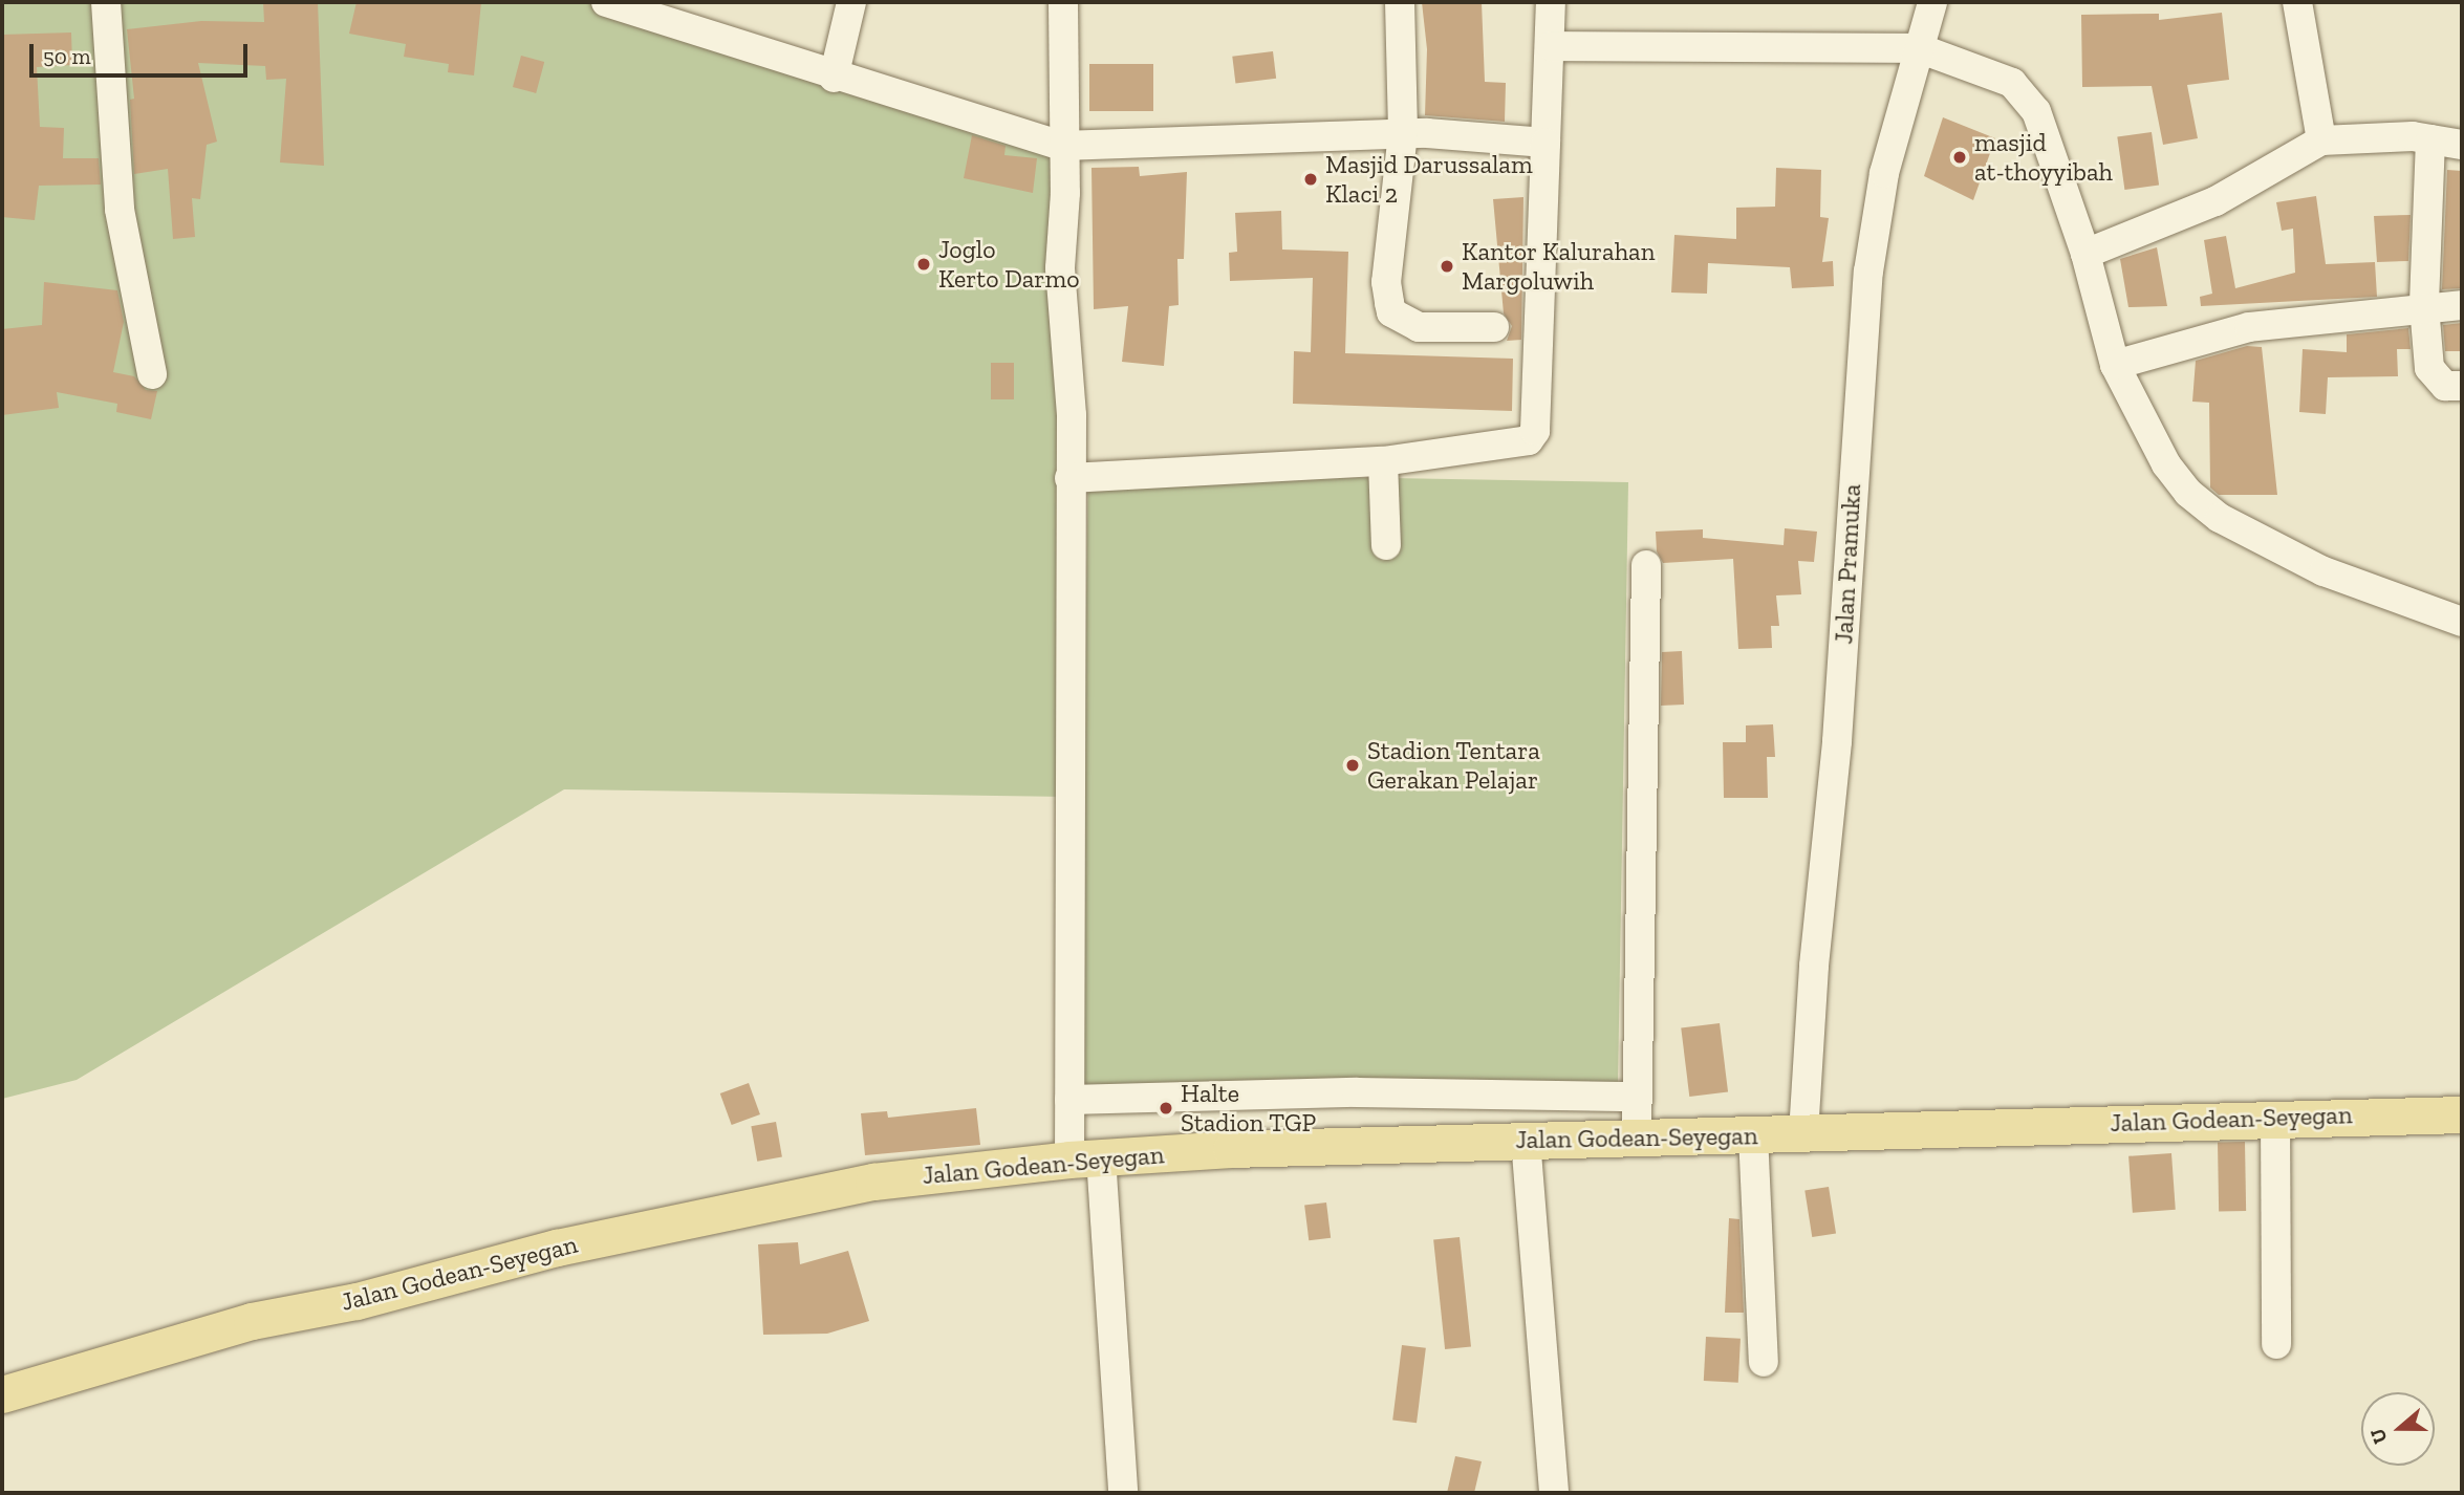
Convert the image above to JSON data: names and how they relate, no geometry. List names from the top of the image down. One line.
{"streets":{"main road":["Jalan Godean-Seyegan"],"street":["Jalan Pramuka"]},"crossings":[["Jalan Pramuka","Jalan Godean-Seyegan"]],"places":["masjid at-thoyyibah","Masjid Darussalam Klaci 2","Joglo Kerto Darmo","Kantor Kalurahan Margoluwih","Stadion Tentara Gerakan Pelajar","Halte Stadion TGP"],"scale_bar":"50 m","north":"left"}
